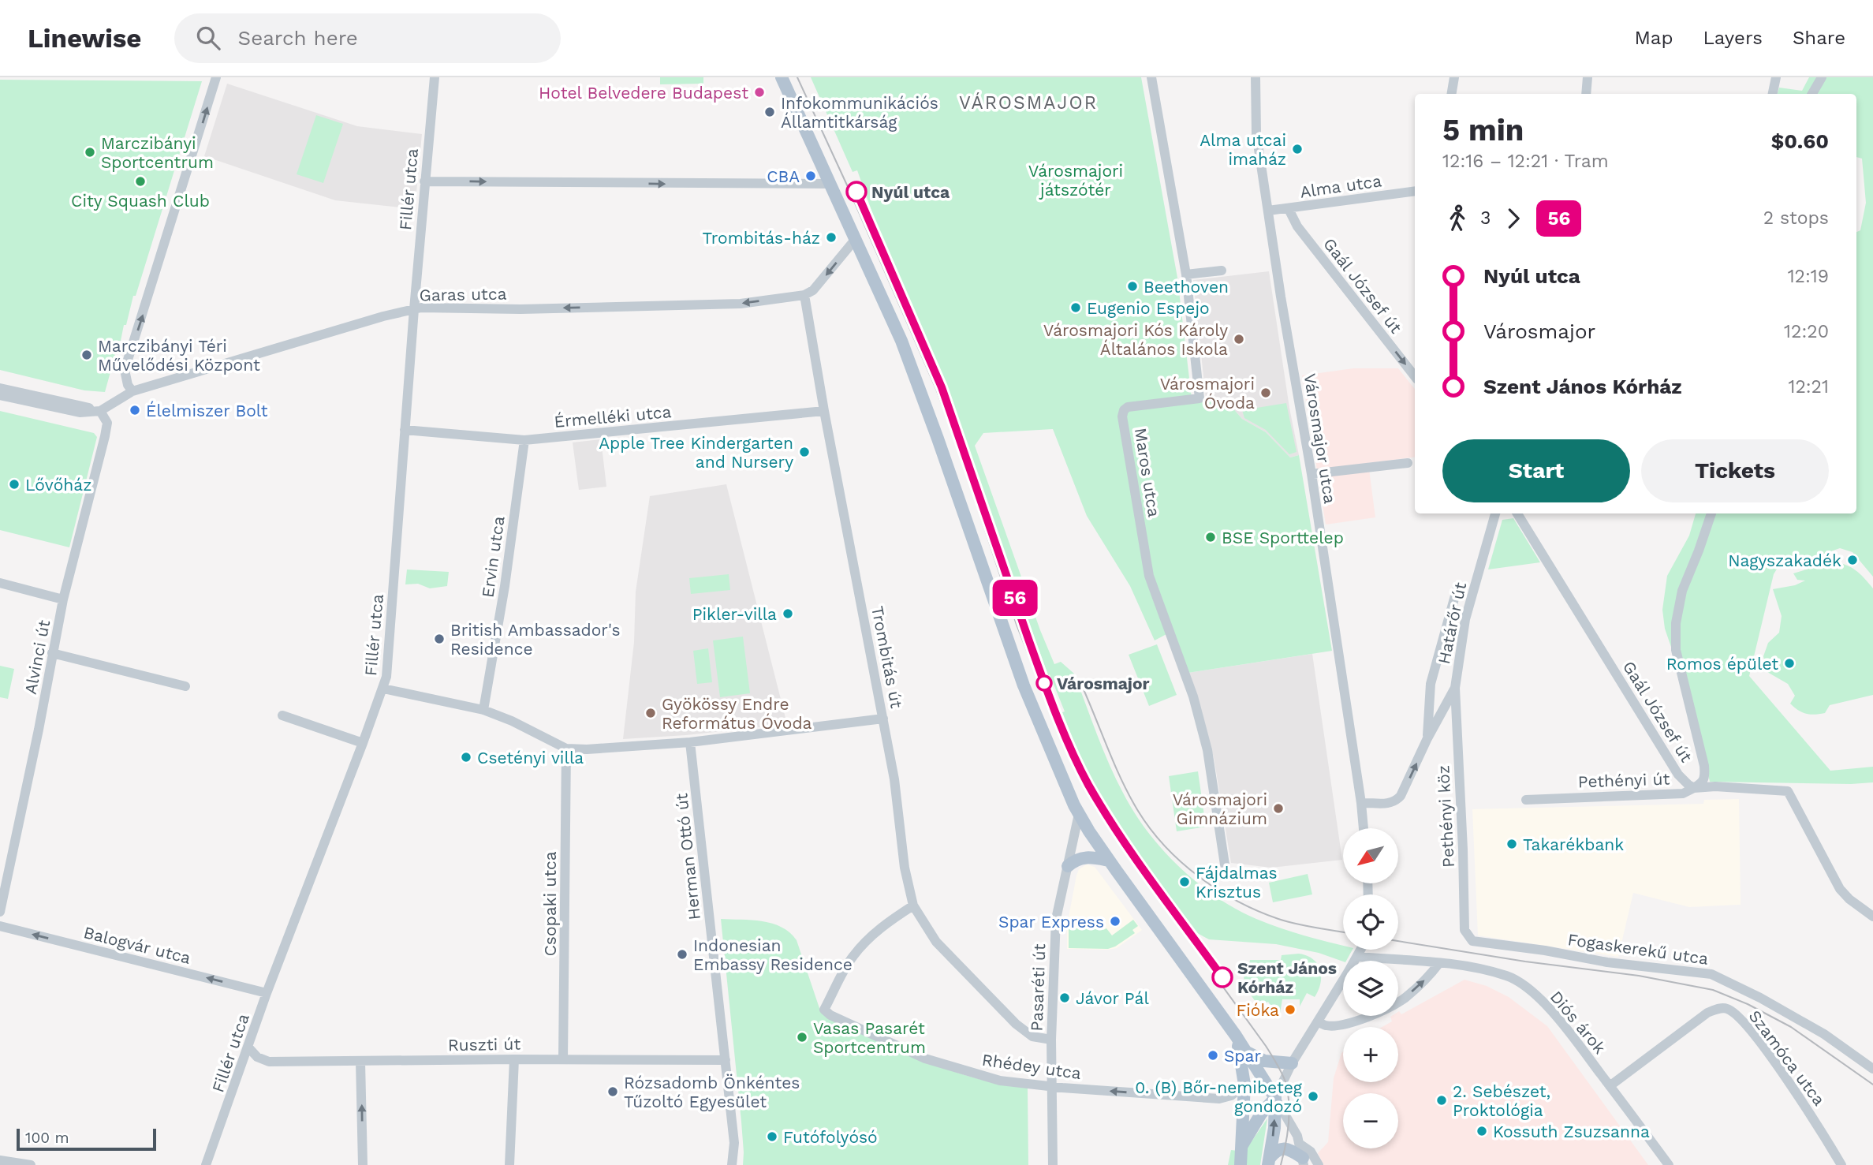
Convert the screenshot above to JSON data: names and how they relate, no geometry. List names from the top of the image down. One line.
{"streets":{"street":["Alma utca","Fillér utca","Gaál József út","Garas utca","Érmelléki utca","Városmajor utca","Maros utca","Ervin utca","Határőr út","Alvinci út","Trombitás út","Pethényi út","Pethényi köz","Herman Ottó út","Csopaki utca","Balogvár utca","Fogaskerekű utca","Pasaréti út","Diós árok","Ruszti út","Szamóca utca","Rhédey utca"]},"crossings":[["Alma utca","Gaál József út"],["Alma utca","Városmajor utca"],["Fillér utca","Garas utca"],["Fillér utca","Érmelléki utca"],["Fillér utca","Balogvár utca"],["Fillér utca","Ruszti út"],["Gaál József út","Pethényi út"],["Garas utca","Alvinci út"],["Garas utca","Trombitás út"],["Érmelléki utca","Ervin utca"],["Érmelléki utca","Trombitás út"],["Városmajor utca","Határőr út"],["Határőr út","Pethényi köz"],["Trombitás út","Pasaréti út"],["Trombitás út","Rhédey utca"],["Pethényi köz","Fogaskerekű utca"],["Herman Ottó út","Ruszti út"],["Csopaki utca","Ruszti út"],["Pasaréti út","Rhédey utca"],["Diós árok","Szamóca utca"]],"one_way":["Garas utca","Balogvár utca"],"districts":["VÁROSMAJOR"],"parks":["Városmajori játszótér"],"places":["Hotel Belvedere Budapest","Infokommunikációs Államtitkárság","Alma utcai imaház","Marczibányi Sportcentrum","CBA","City Squash Club","Nyúl utca","Trombitás-ház","Beethoven","Eugenio Espejo","Városmajori Kós Károly Általános Iskola","Marczibányi Téri Művelődési Központ","Városmajori Óvoda","Élelmiszer Bolt","Apple Tree Kindergarten and Nursery","Lővőház","BSE Sporttelep","Nagyszakadék","Pikler-villa","British Ambassador's Residence","Romos épület","Városmajor","Gyökössy Endre Református Óvoda","Csetényi villa","Városmajori Gimnázium","Takarékbank","Fájdalmas Krisztus","Spar Express","Indonesian Embassy Residence","Szent János Kórház","Jávor Pál","Fióka","Vasas Pasarét Sportcentrum","Spar","Rózsadomb Önkéntes Tűzoltó Egyesület","0. (B) Bőr-nemibeteg gondozó","2. Sebészet, Proktológia","Kossuth Zsuzsanna","Futófolyósó"],"lines":["tram line 56"],"scale_bar":"100 m","north":"bottom left","page":{"header":"Linewise","search":"Search here","nav":["Map","Layers","Share"],"on_map":"56","heading":["5 min","12:16 – 12:21 · Tram","$0.60"],"legs":["3","56","2 stops"],"list":[{"name":"Nyúl utca","value":"12:19"},{"name":"Városmajor","value":"12:20"},{"name":"Szent János Kórház","value":"12:21"}],"buttons":["Start","Tickets"],"map_buttons":["+","−"],"scale":"100 m"}}
